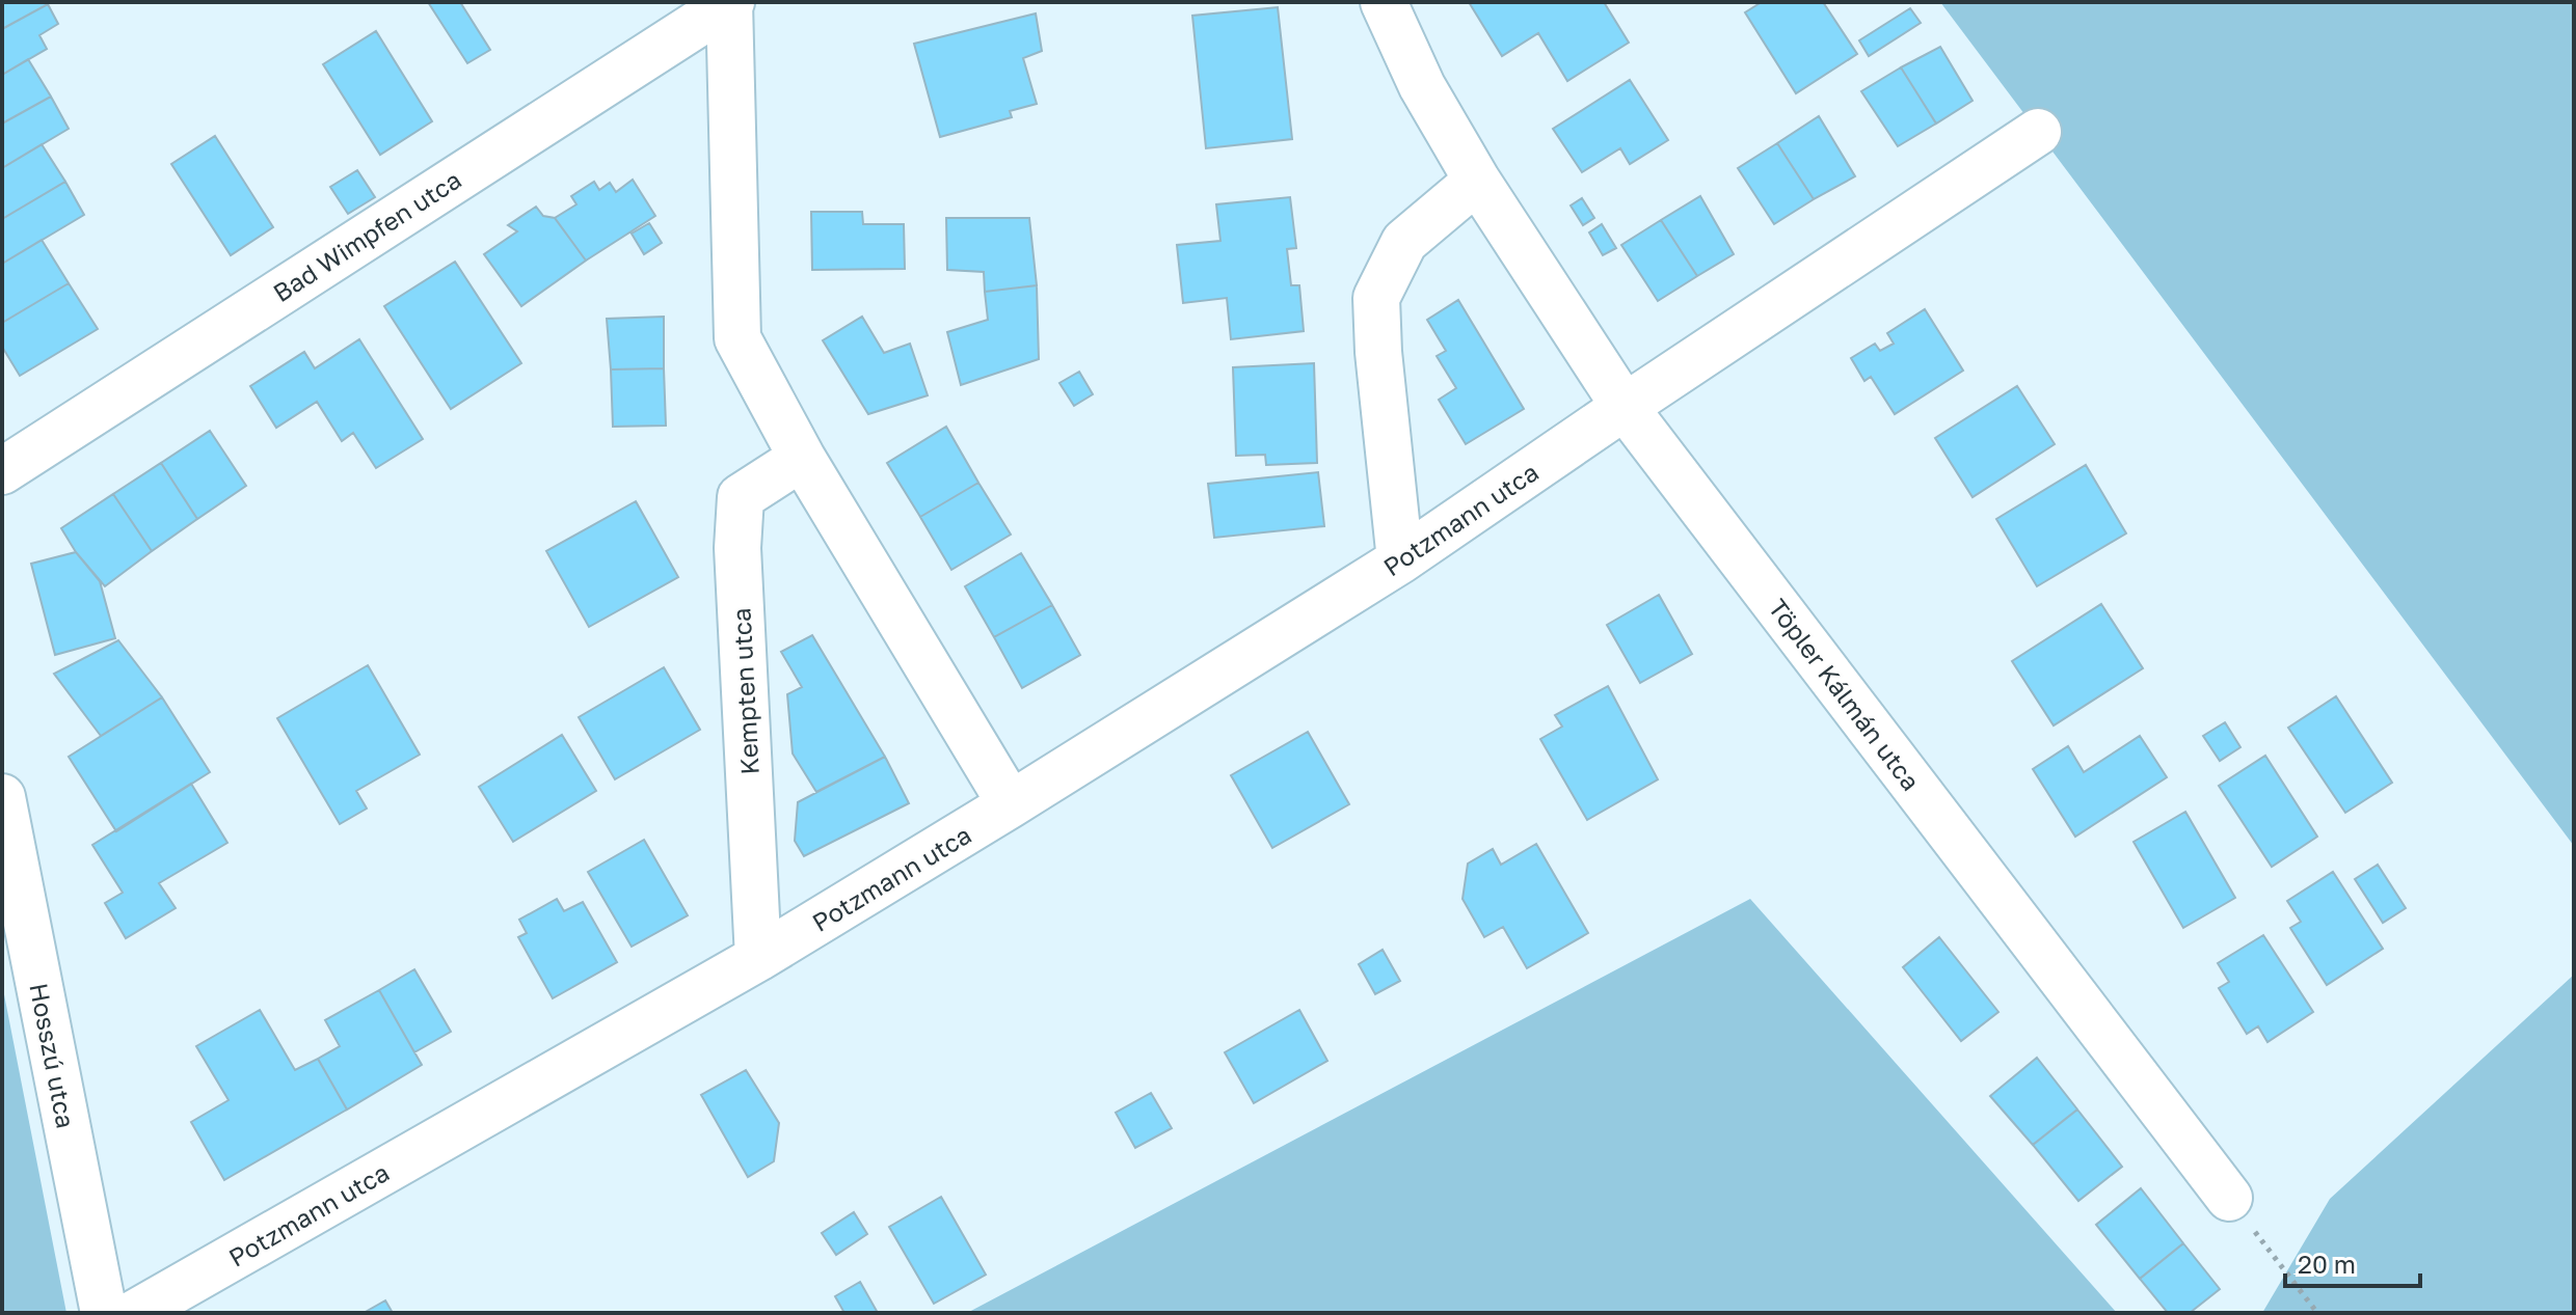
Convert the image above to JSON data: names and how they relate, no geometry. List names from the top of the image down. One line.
{"streets":{"street":["Bad Wimpfen utca","Potzmann utca","Kempten utca","Töpler Kálmán utca","Hosszú utca"]},"crossings":[["Potzmann utca","Kempten utca"],["Potzmann utca","Töpler Kálmán utca"]],"scale_bar":"20 m"}
